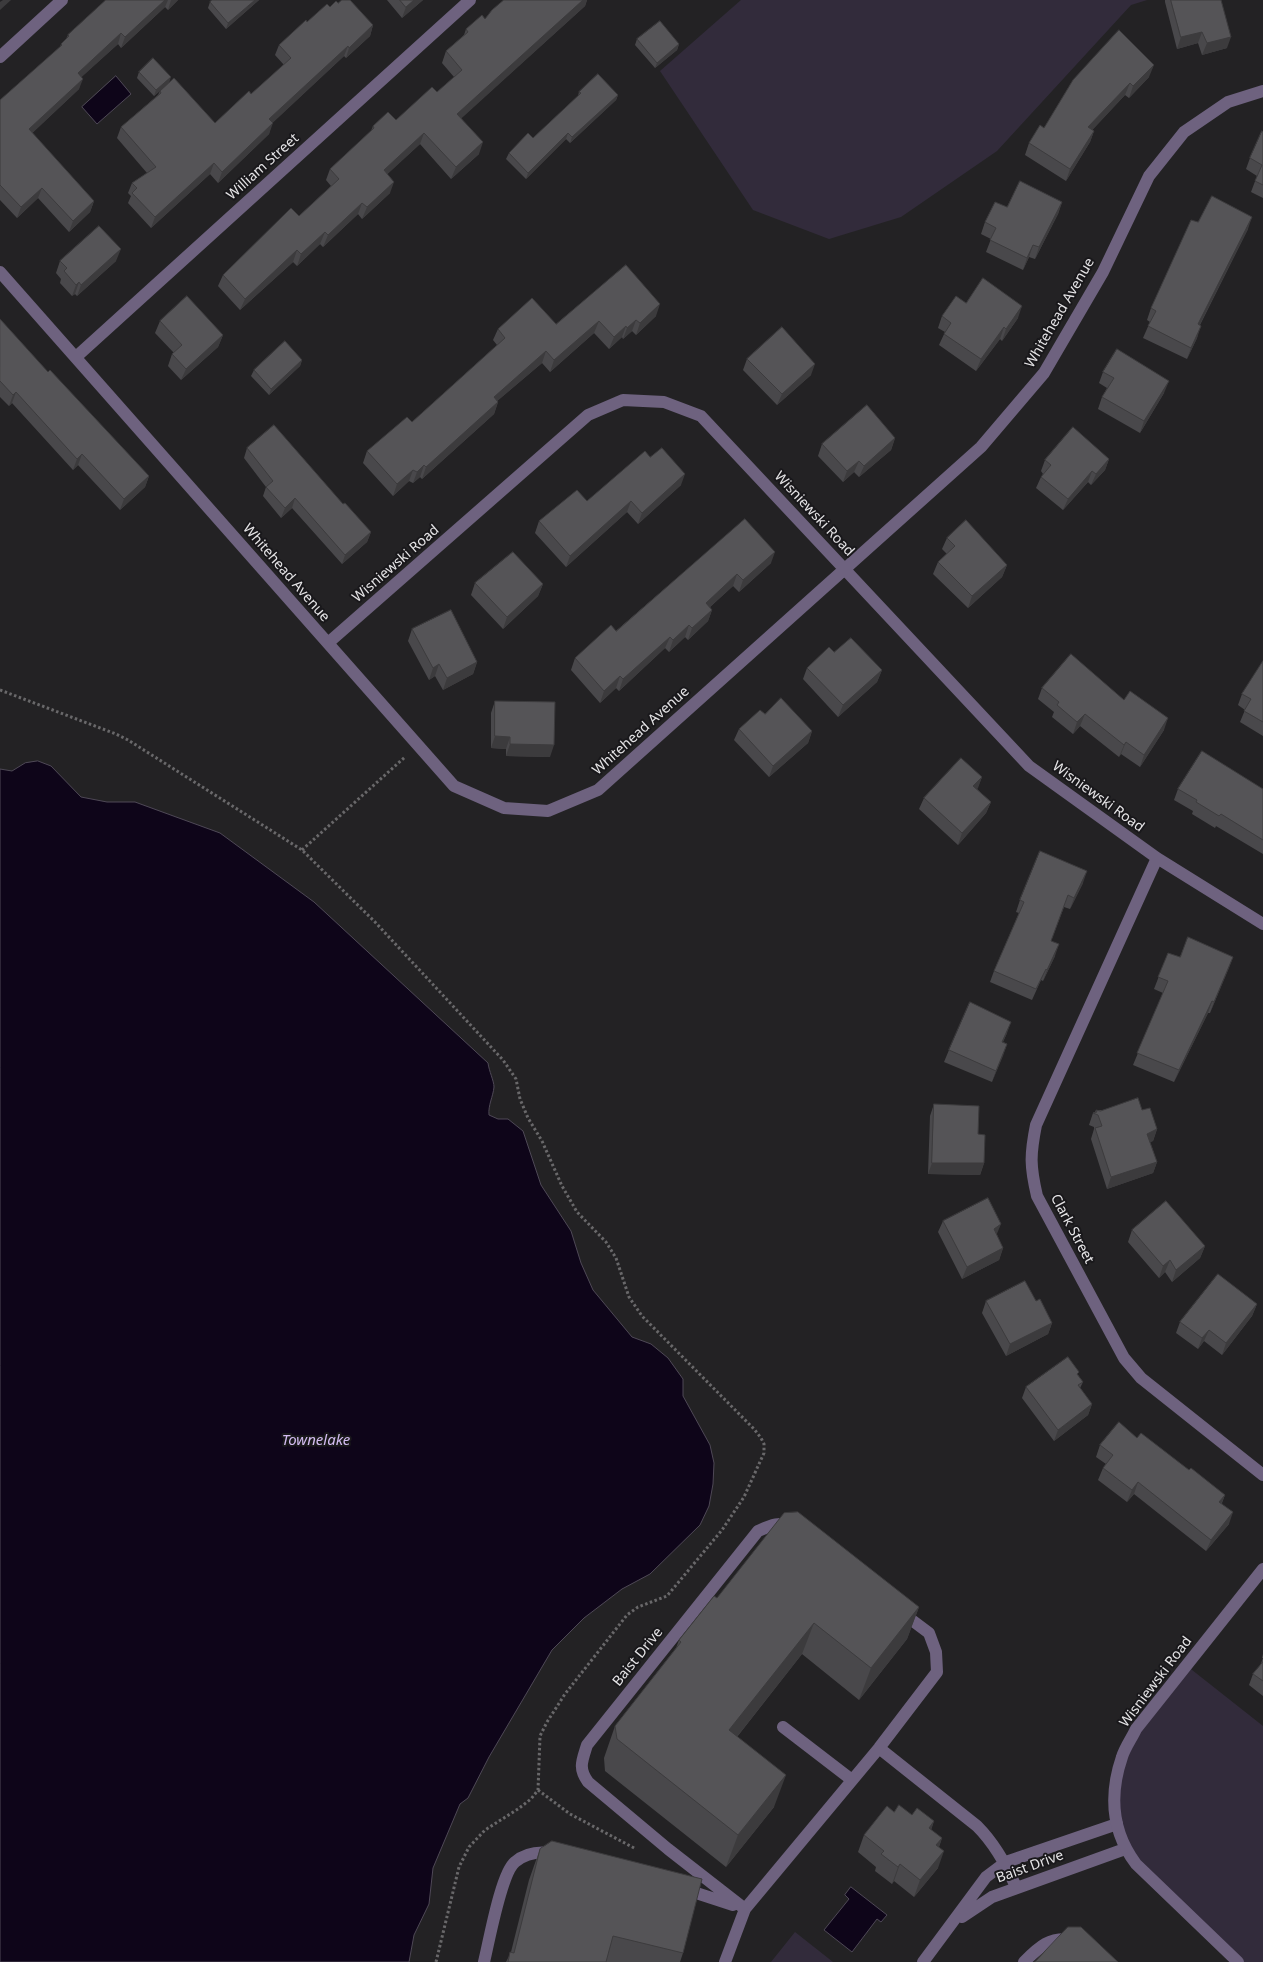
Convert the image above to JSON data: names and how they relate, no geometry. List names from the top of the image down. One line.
{"streets":{"street":["William Street","Whitehead Avenue","Wisniewski Road","Clark Street","Baist Drive"]},"crossings":[["William Street","Whitehead Avenue"],["Whitehead Avenue","Wisniewski Road"],["Wisniewski Road","Clark Street"],["Wisniewski Road","Baist Drive"]],"water":["Townelake"]}
